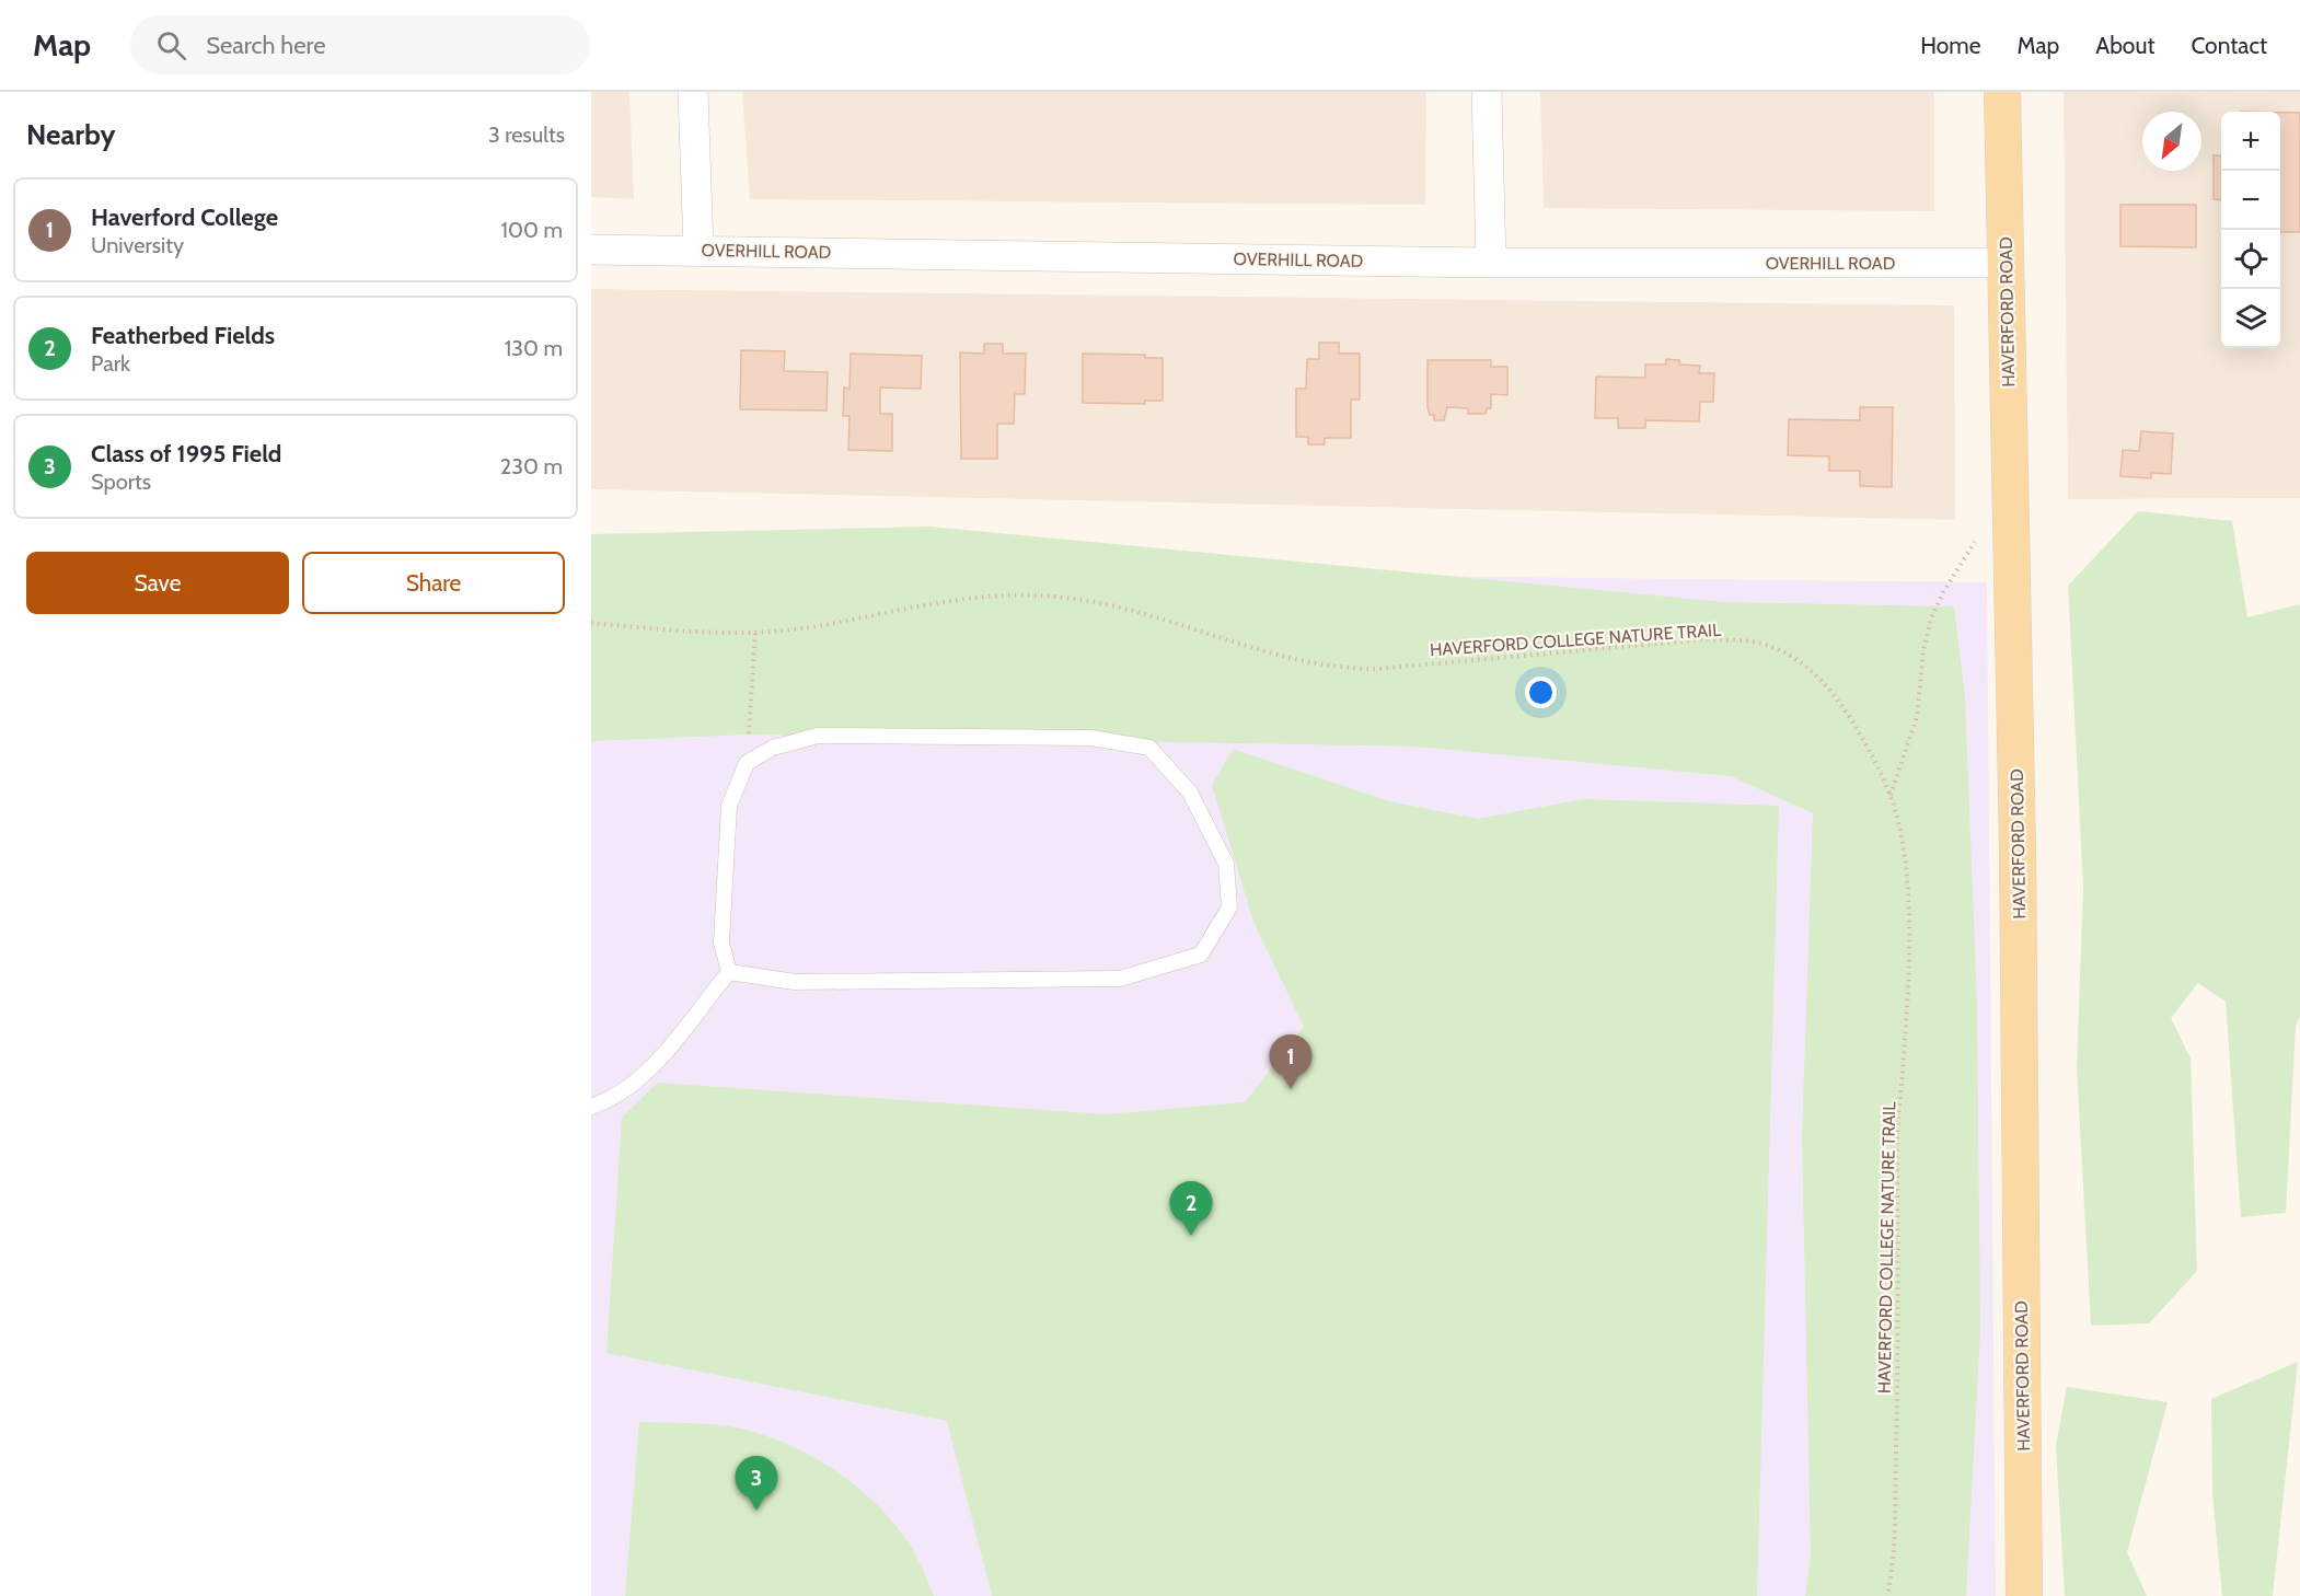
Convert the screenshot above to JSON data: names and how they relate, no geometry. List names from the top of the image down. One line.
{"streets":{"main road":["HAVERFORD ROAD"],"street":["OVERHILL ROAD"],"path":["HAVERFORD COLLEGE NATURE TRAIL"]},"crossings":[["OVERHILL ROAD","HAVERFORD ROAD"]],"north":"bottom left","page":{"header":"Map","search":"Search here","nav":["Home","Map","About","Contact"],"heading":["Nearby","3 results"],"map_buttons":["+","−"],"list":[{"mark":"1","name":"Haverford College","note":"University","value":"100 m"},{"mark":"2","name":"Featherbed Fields","note":"Park","value":"130 m"},{"mark":"3","name":"Class of 1995 Field","note":"Sports","value":"230 m"}],"buttons":["Save","Share"],"pins":["1","2","3"]}}
